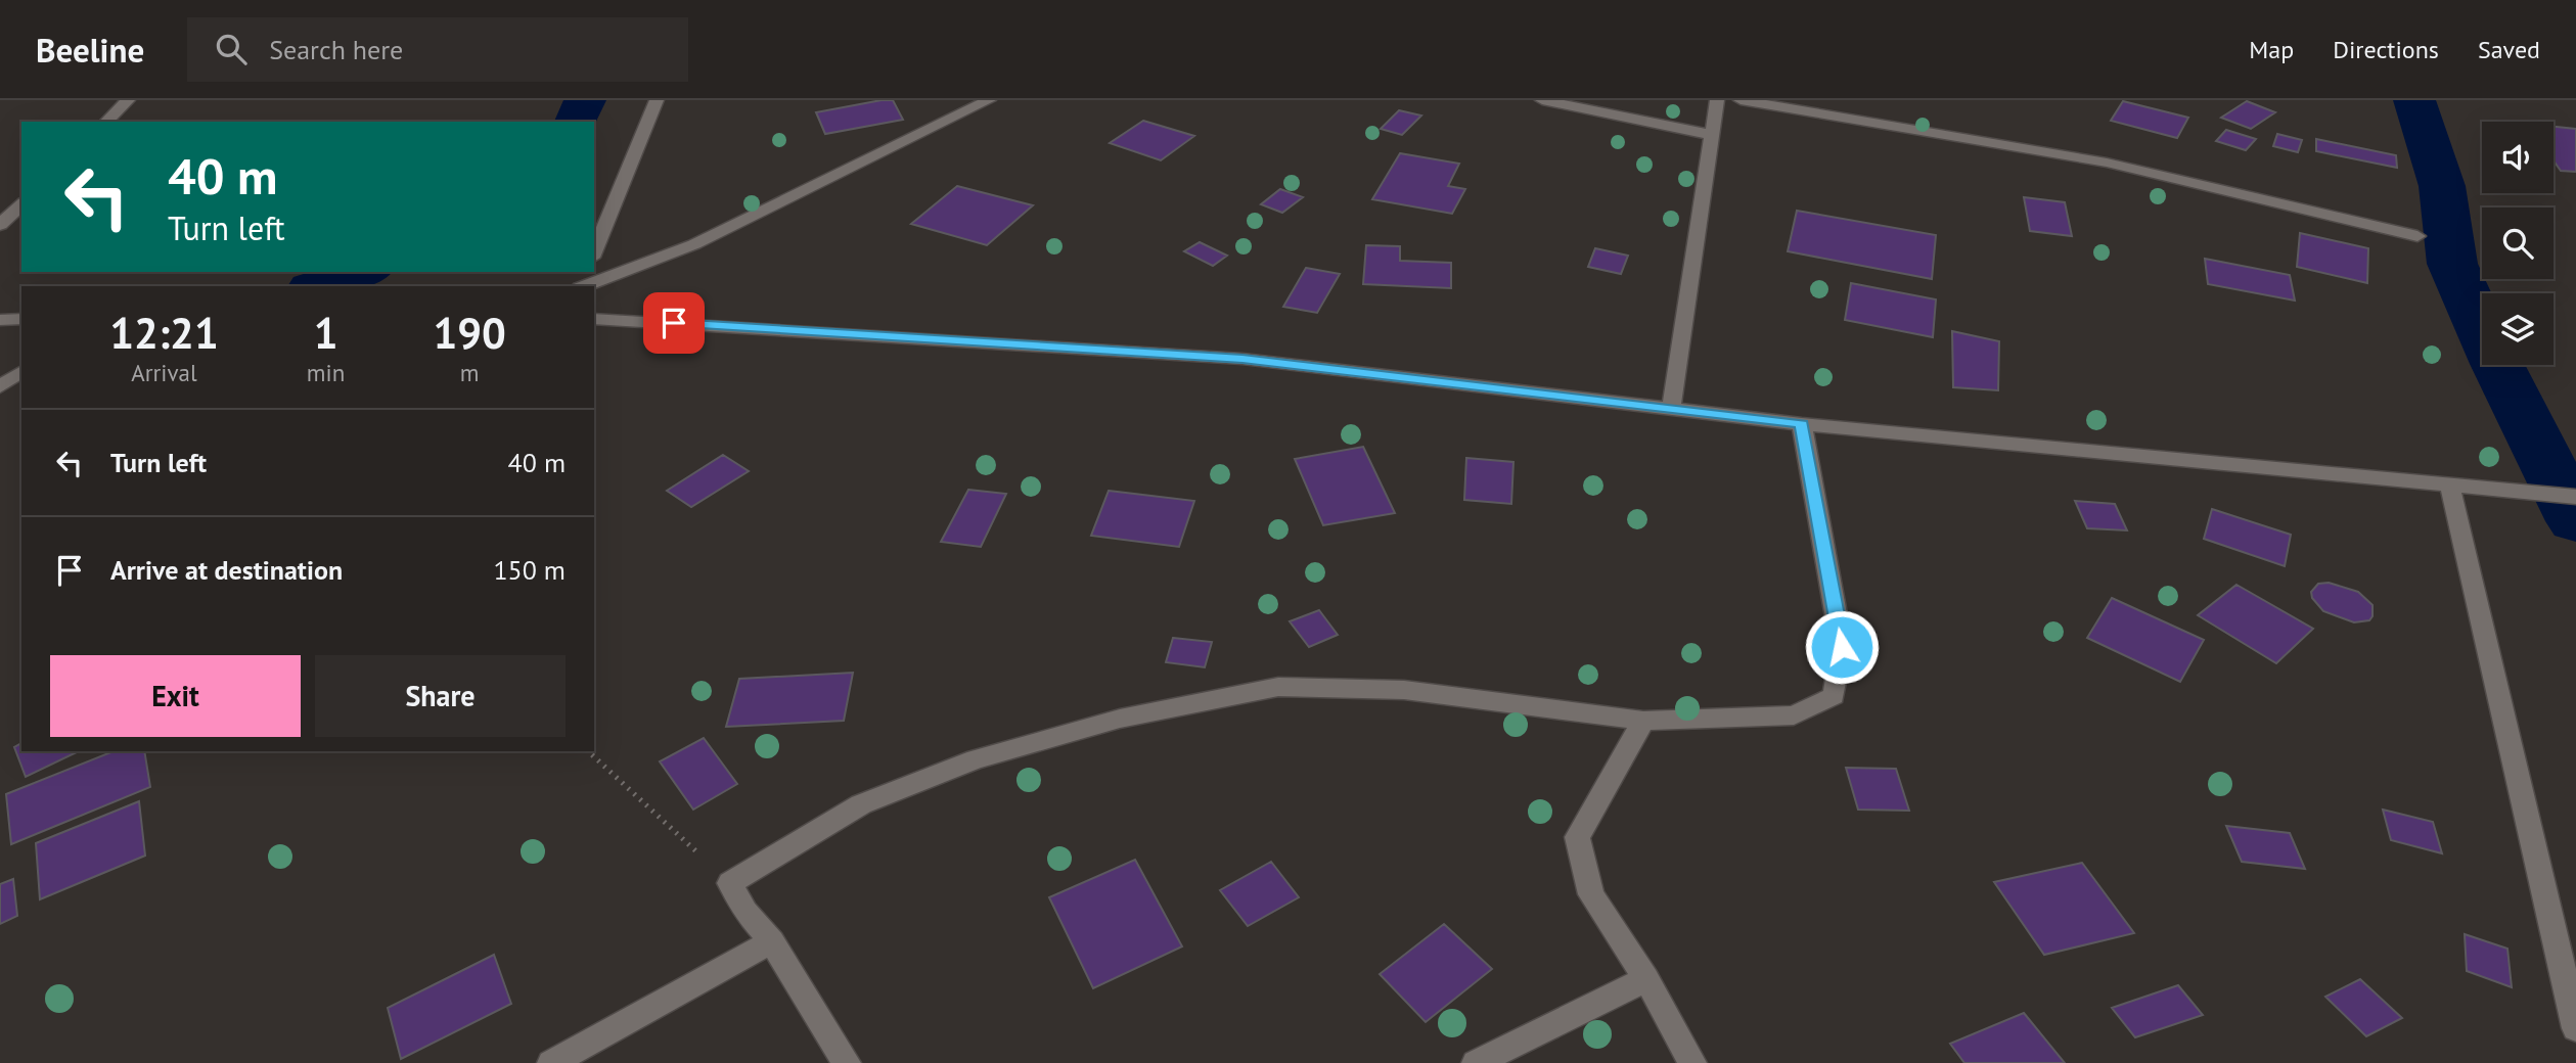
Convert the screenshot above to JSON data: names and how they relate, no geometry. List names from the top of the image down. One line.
{"page":{"header":"Beeline","search":"Search here","nav":["Map","Directions","Saved"],"turn":["40 m","Turn left"],"eta":["12:21","Arrival","1","min","190","m"],"list":[{"name":"Turn left","value":"40 m"},{"name":"Arrive at destination","value":"150 m"}],"buttons":["Exit","Share"]}}
